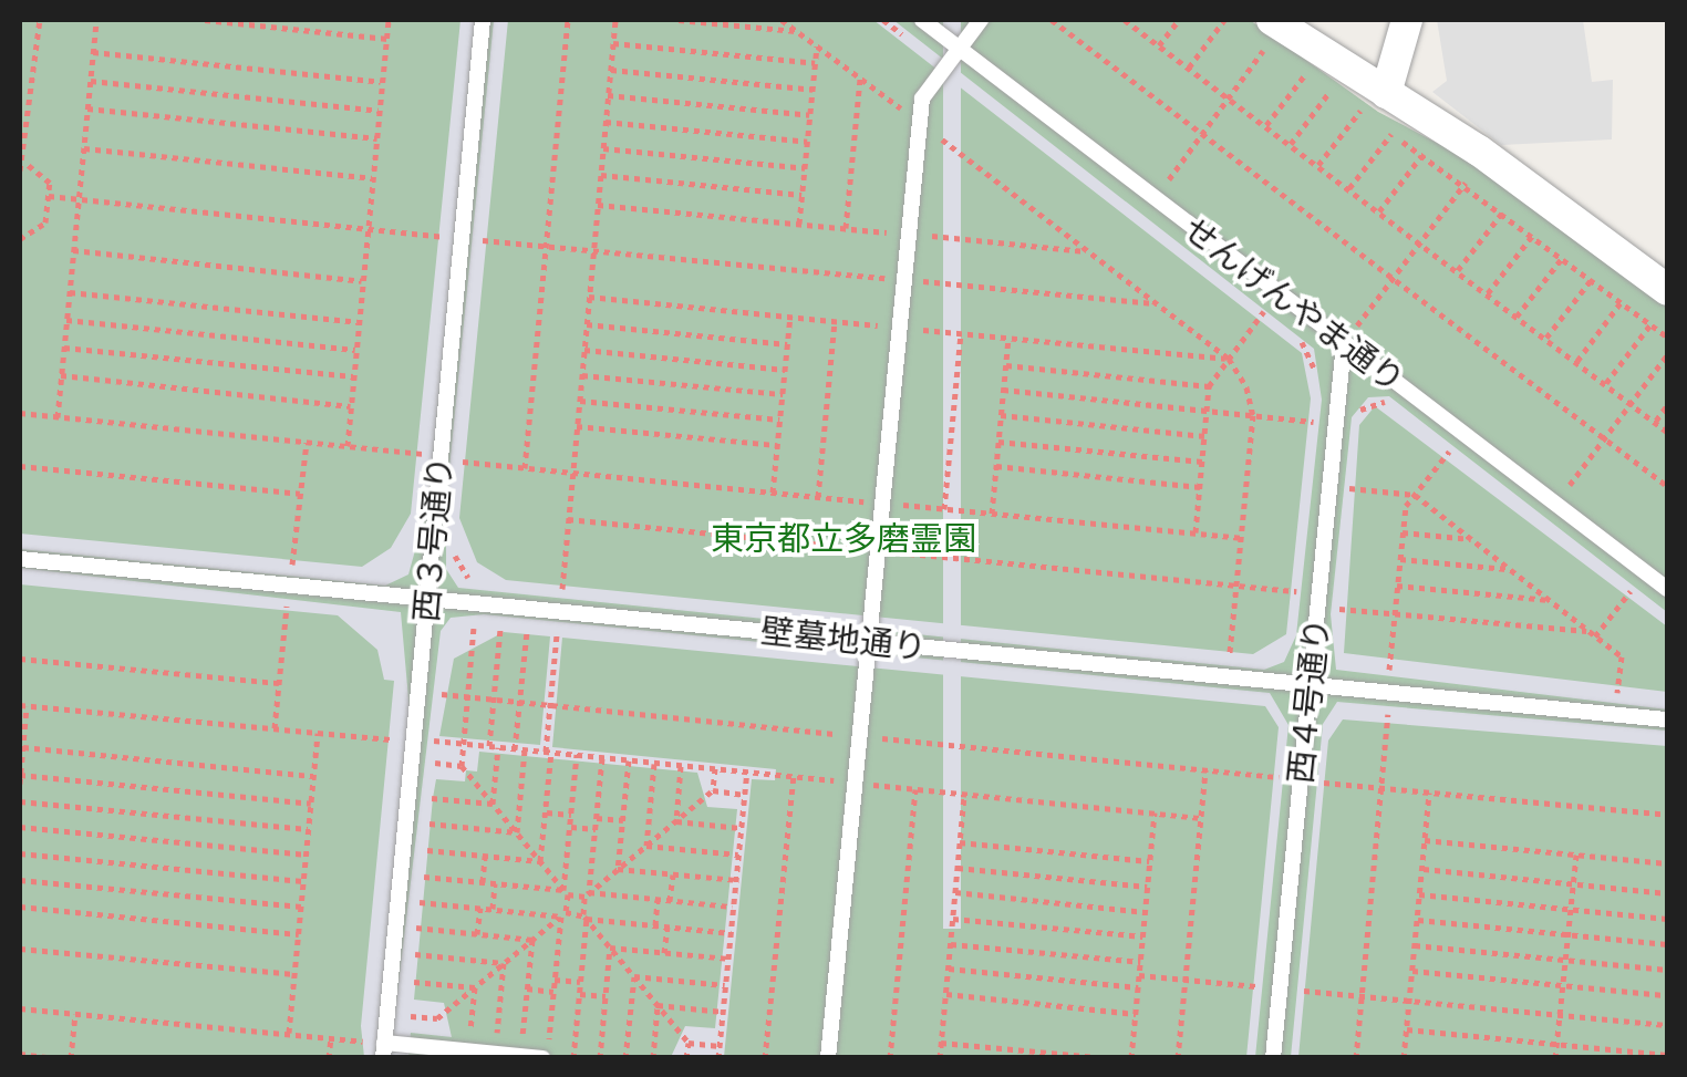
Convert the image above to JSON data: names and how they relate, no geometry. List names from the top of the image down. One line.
{"streets":{"lane":["せんげんやま通り","西３号通り","壁墓地通り","西４号通り"]},"crossings":[["せんげんやま通り","西４号通り"],["西３号通り","壁墓地通り"],["壁墓地通り","西４号通り"]],"parks":["東京都立多磨霊園"]}
